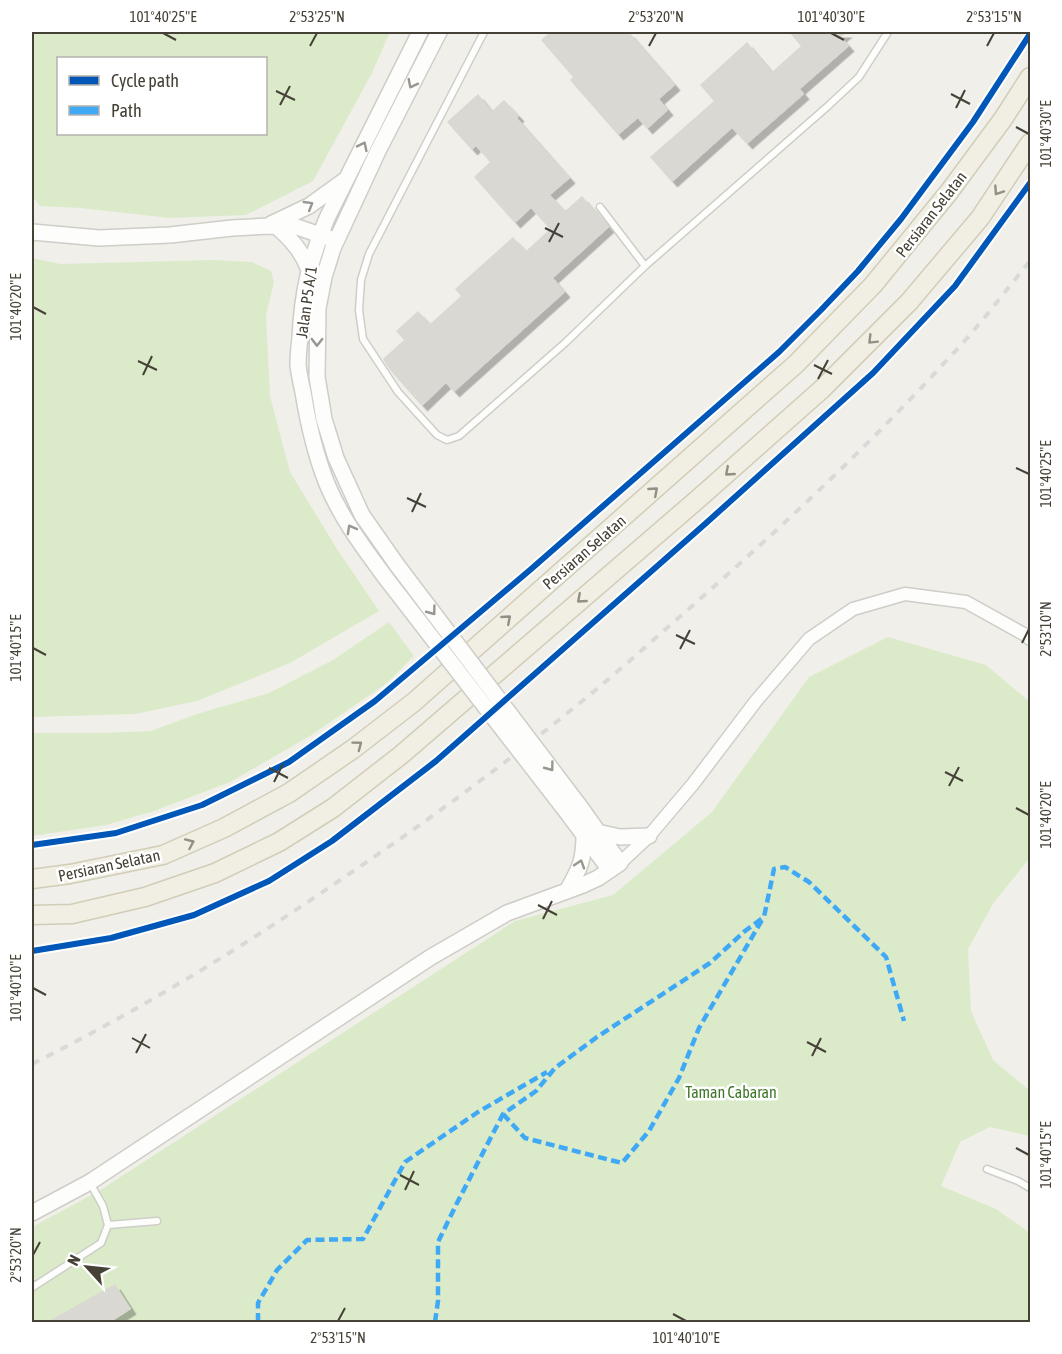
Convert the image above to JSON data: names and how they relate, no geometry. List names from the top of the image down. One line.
{"streets":{"main road":["Persiaran Selatan"],"street":["Jalan P5 A/1"]},"parks":["Taman Cabaran"],"legend":["Cycle path","Path"],"north":"top left","coordinates":["101°40'25\"E","2°53'25\"N","2°53'20\"N","101°40'30\"E","2°53'15\"N","101°40'20\"E","2°53'10\"N","101°40'15\"E","101°40'10\"E"]}
